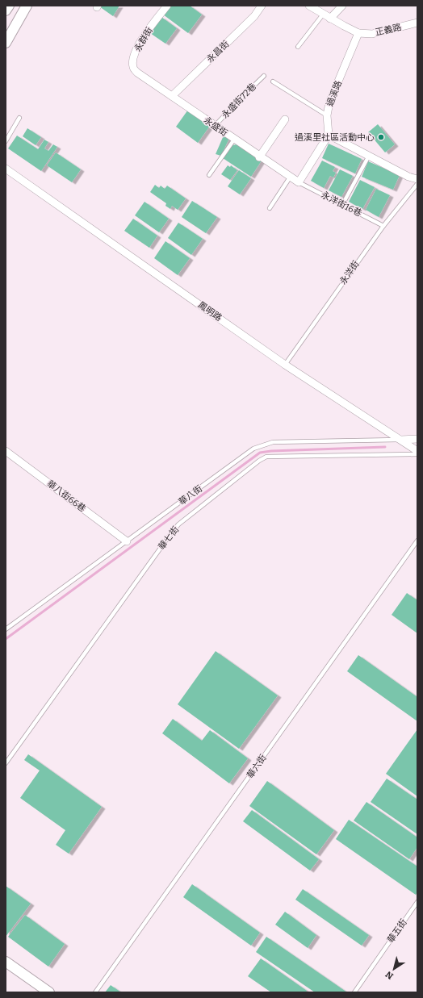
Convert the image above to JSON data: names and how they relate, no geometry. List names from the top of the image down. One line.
{"streets":{"street":["正義路","永群街","永昌街","過溪路","永盛街","鳳明路","華八街66巷"],"lane":["永盛街72巷","永洋街16巷","永洋街","華八街","華七街","華六街","華五街"]},"crossings":[["正義路","過溪路"],["永群街","永昌街"],["永群街","永盛街"],["永昌街","永盛街"],["永盛街72巷","永盛街"],["永盛街","永洋街16巷"],["永洋街16巷","永洋街"],["永洋街","鳳明路"],["鳳明路","華八街"],["華八街","華八街66巷"]],"places":["過溪里社區活動中心"],"north":"bottom left"}
